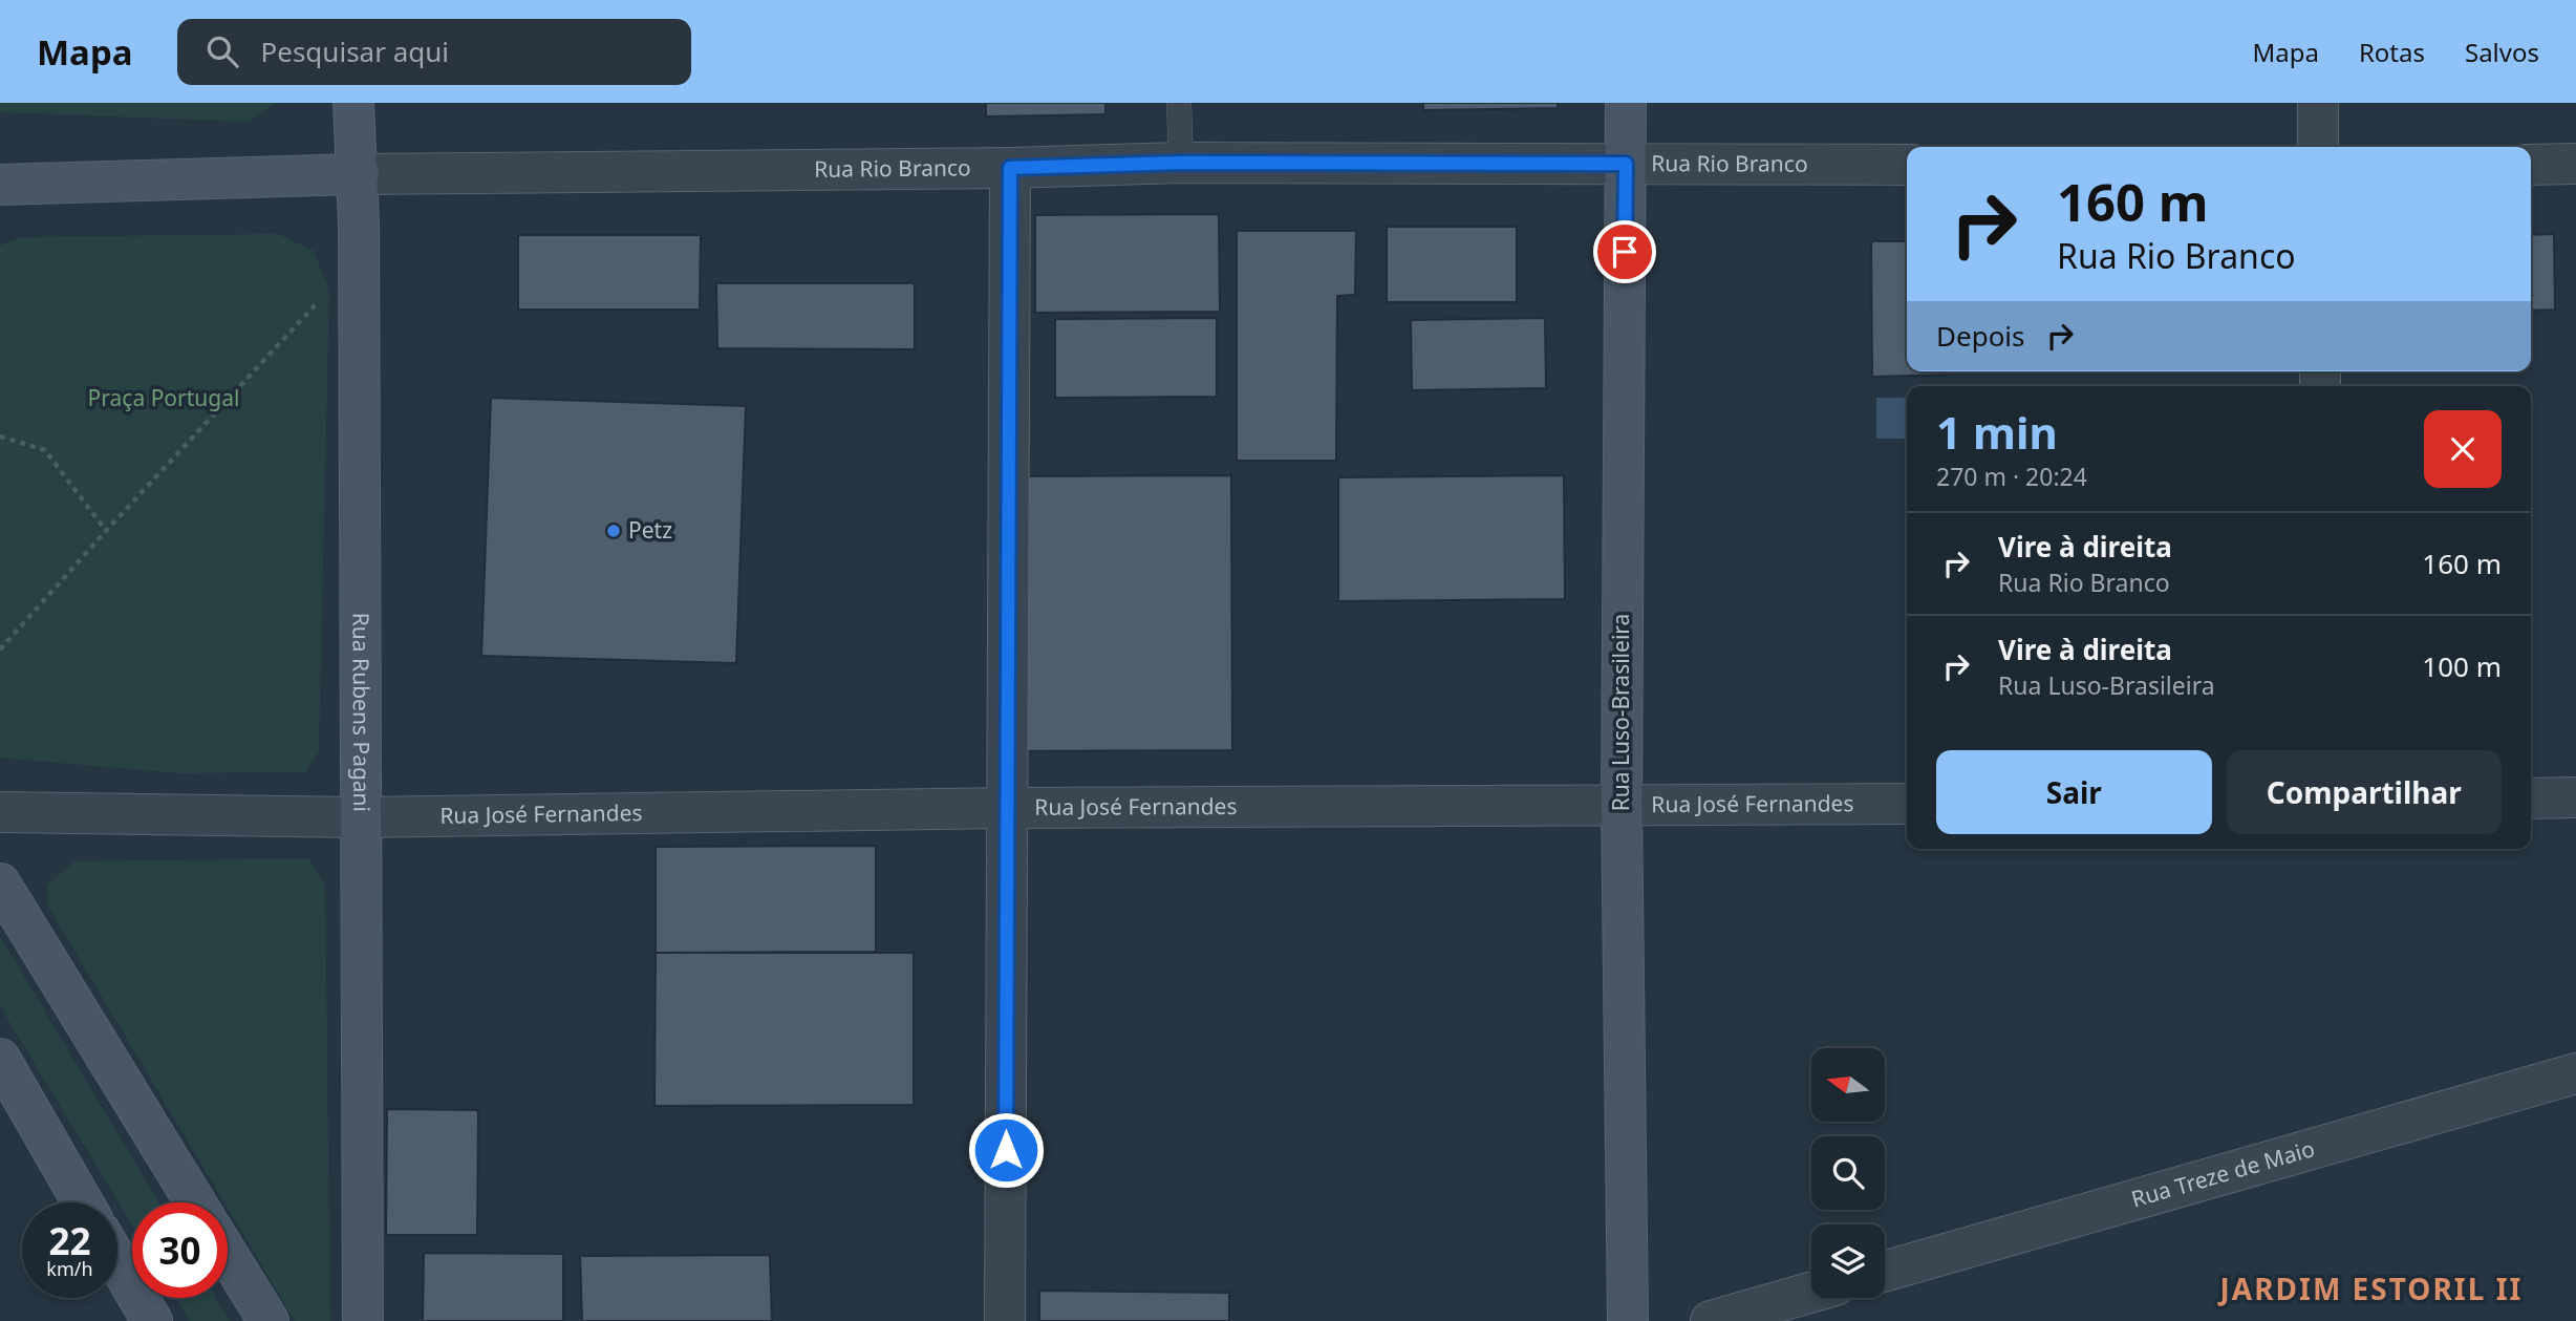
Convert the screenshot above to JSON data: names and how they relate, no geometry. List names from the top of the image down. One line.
{"streets":{"street":["Rua Rio Branco","Rua Rubens Pagani","Rua Luso-Brasileira","Rua José Fernandes","Rua Treze de Maio"]},"crossings":[["Rua Rio Branco","Rua Rubens Pagani"],["Rua Rio Branco","Rua Luso-Brasileira"],["Rua Rubens Pagani","Rua José Fernandes"],["Rua Luso-Brasileira","Rua José Fernandes"]],"districts":["JARDIM ESTORIL II"],"parks":["Praça Portugal"],"places":["Petz"],"north":"left","page":{"header":"Mapa","search":"Pesquisar aqui","nav":["Mapa","Rotas","Salvos"],"turn":["160 m","Rua Rio Branco"],"then":"Depois","heading":["1 min","270 m · 20:24"],"list":[{"name":"Vire à direita","note":"Rua Rio Branco","value":"160 m"},{"name":"Vire à direita","note":"Rua Luso-Brasileira","value":"100 m"}],"buttons":["Sair","Compartilhar"],"speed":"22 km/h","limit":"30"}}
